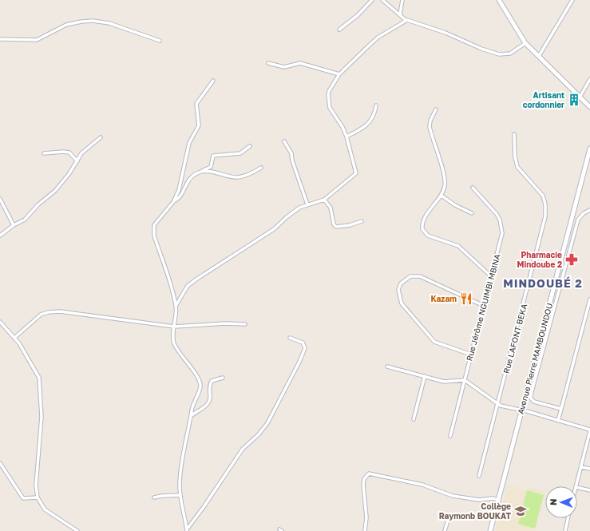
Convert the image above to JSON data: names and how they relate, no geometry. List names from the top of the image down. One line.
{"streets":{"street":["Rue Jérôme NGUIMBI MBINA","Rue LAFONT BEKA","Avenue Pierre MAMBOUNDOU"]},"districts":["MINDOUBÉ 2"],"places":{"building":["Artisant cordonnier"],"pharmacy":["Pharmacie Mindoube 2"],"restaurant":["Kazam"],"school or university":["Collège Raymonb BOUKAT"]},"north":"left"}
